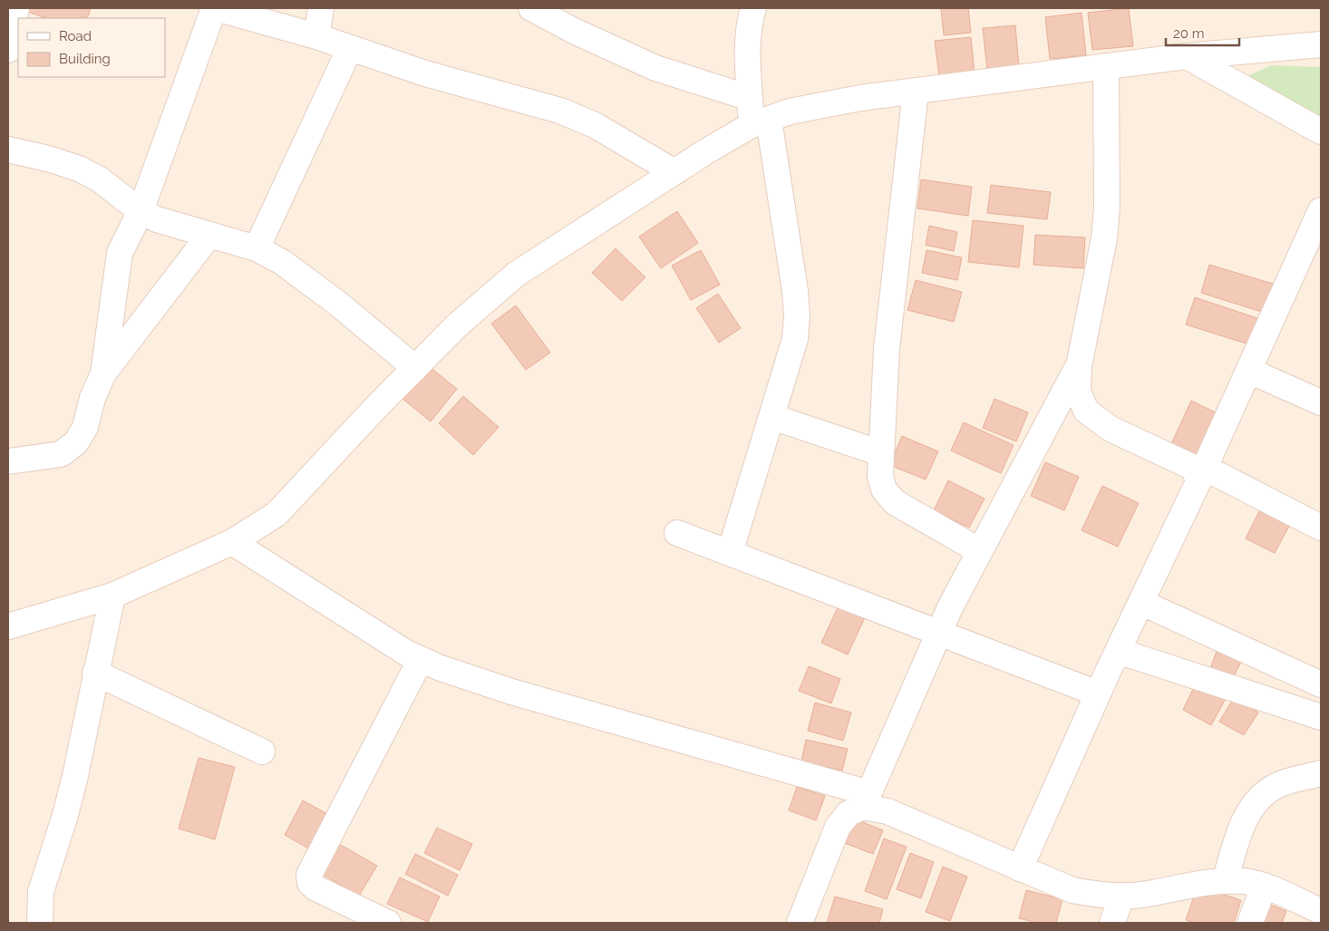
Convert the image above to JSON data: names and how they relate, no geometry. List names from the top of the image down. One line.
{"legend":["Road","Building"],"scale_bar":"20 m"}
